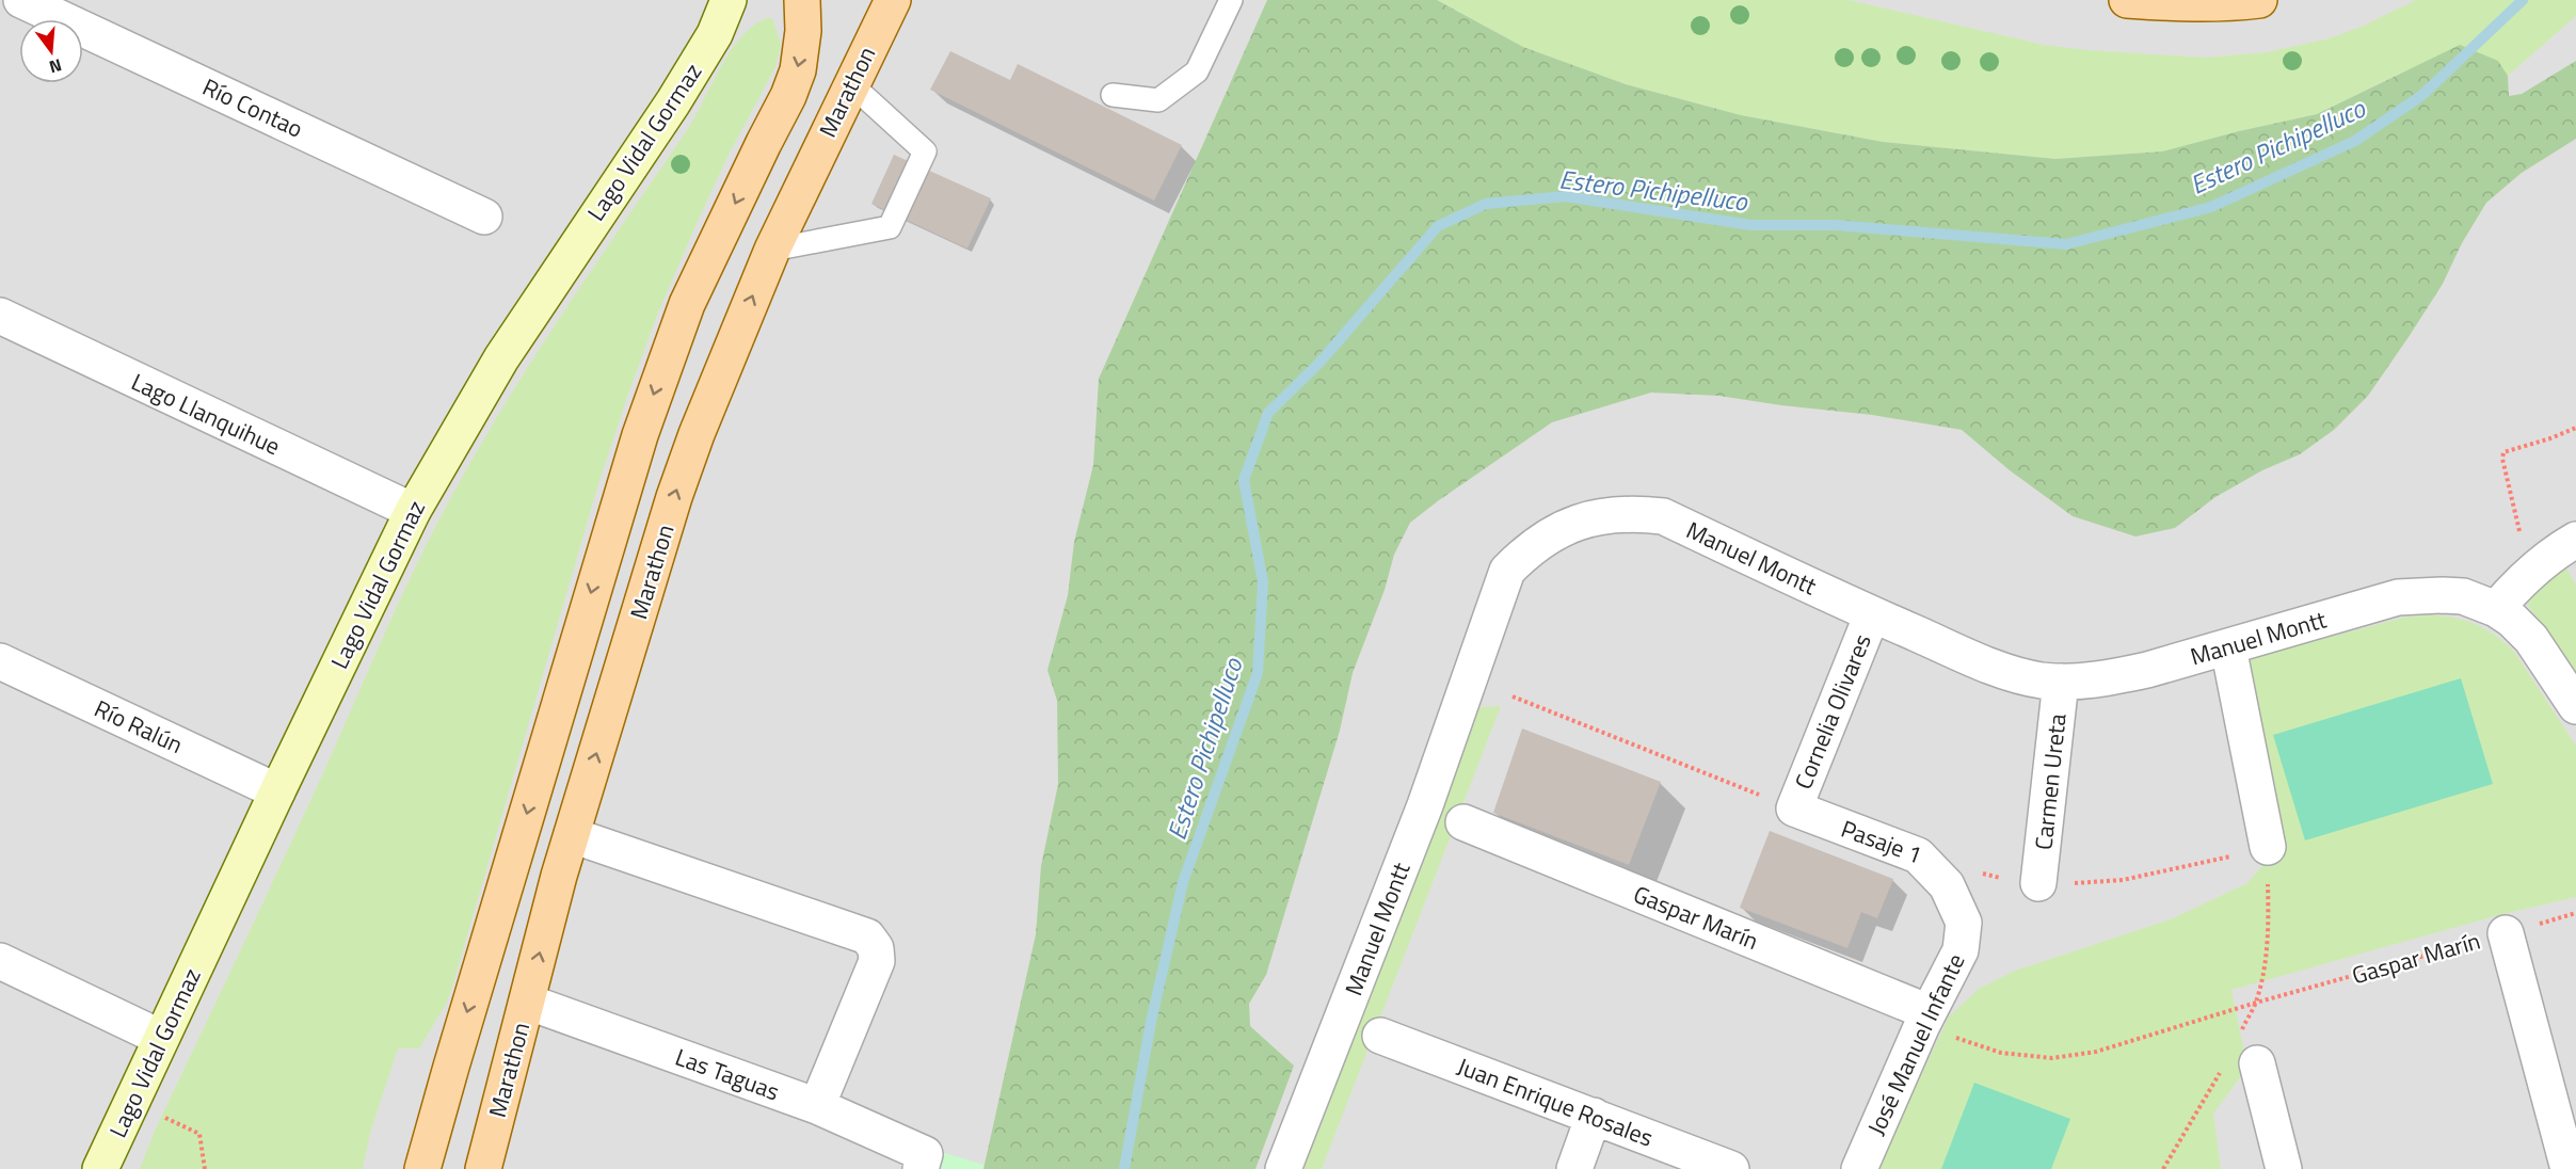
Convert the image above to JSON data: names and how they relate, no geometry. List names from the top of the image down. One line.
{"streets":{"main road":["Marathon"],"street":["Río Contao","Lago Vidal Gormaz","Lago Llanquihue","Manuel Montt","Cornelia Olivares","Río Ralún","Carmen Ureta","Pasaje 1","Gaspar Marín","José Manuel Infante","Las Taguas","Juan Enrique Rosales"]},"crossings":[["Marathon","Las Taguas"],["Lago Vidal Gormaz","Lago Llanquihue"],["Lago Vidal Gormaz","Río Ralún"],["Manuel Montt","Cornelia Olivares"],["Manuel Montt","Carmen Ureta"],["Cornelia Olivares","Pasaje 1"],["Pasaje 1","José Manuel Infante"],["Gaspar Marín","José Manuel Infante"]],"water":["Estero Pichipelluco"],"north":"bottom"}
